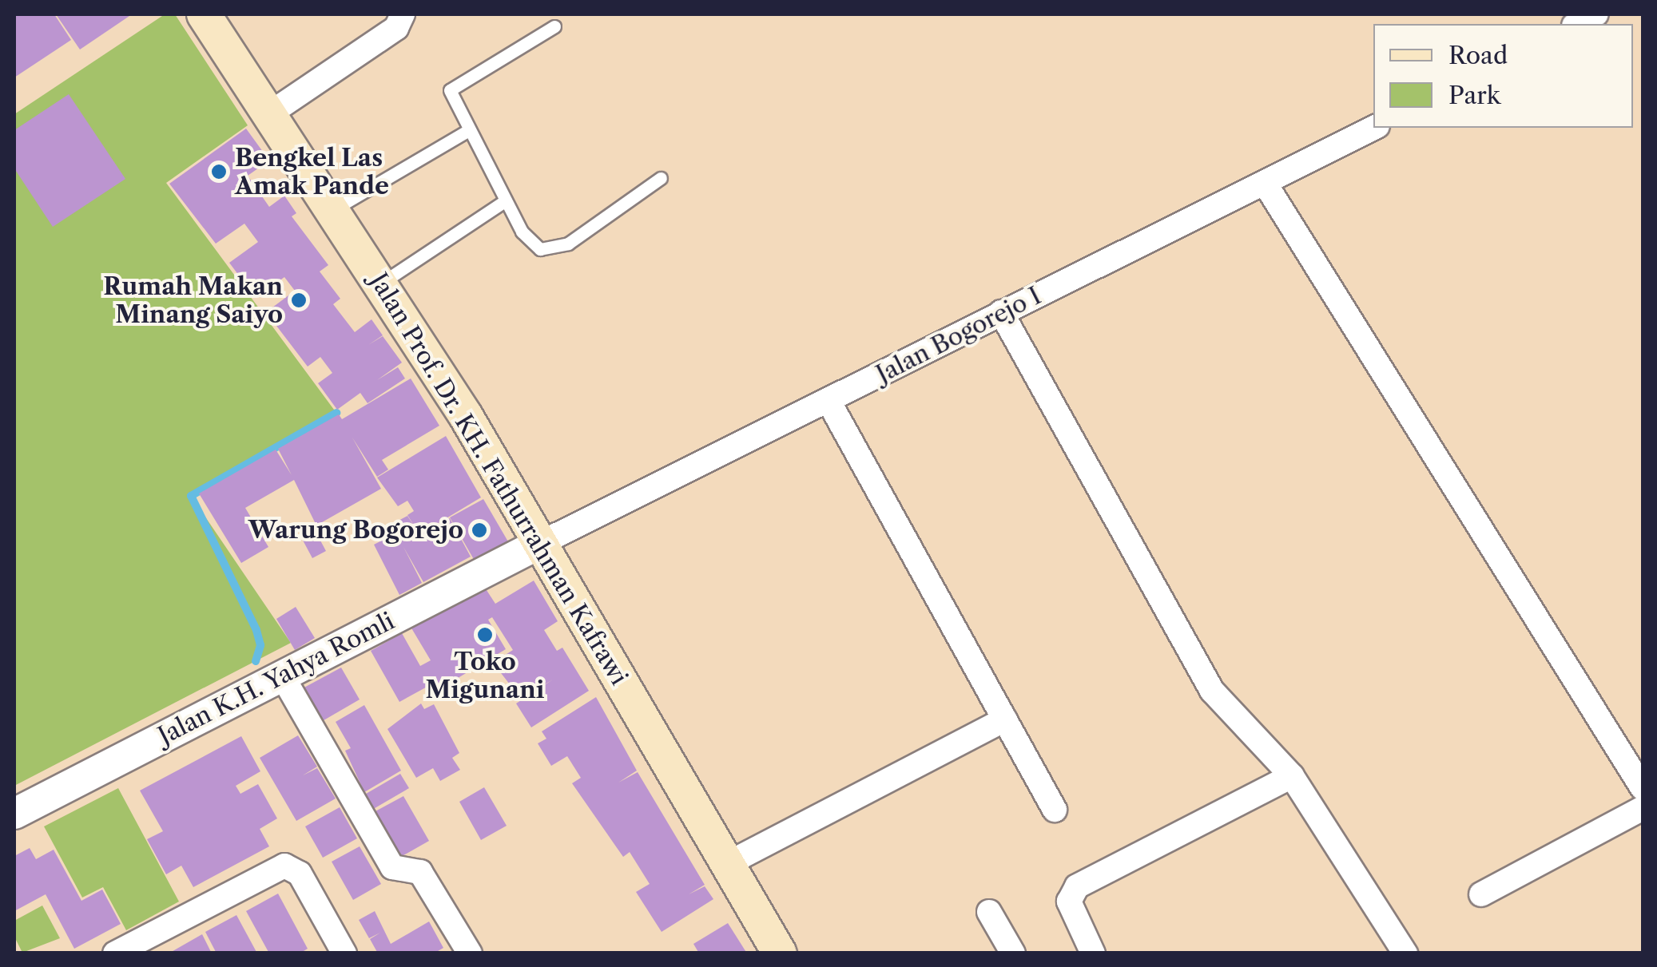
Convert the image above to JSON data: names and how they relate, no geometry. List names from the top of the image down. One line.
{"streets":{"main road":["Jalan Prof. Dr. KH. Fathurrahman Kafrawi"],"street":["Jalan Bogorejo I","Jalan K.H. Yahya Romli"]},"crossings":[["Jalan Bogorejo I","Jalan Prof. Dr. KH. Fathurrahman Kafrawi"],["Jalan Bogorejo I","Jalan K.H. Yahya Romli"],["Jalan Prof. Dr. KH. Fathurrahman Kafrawi","Jalan K.H. Yahya Romli"]],"places":["Bengkel Las Amak Pande","Rumah Makan Minang Saiyo","Warung Bogorejo","Toko Migunani"],"legend":["Road","Park"]}
